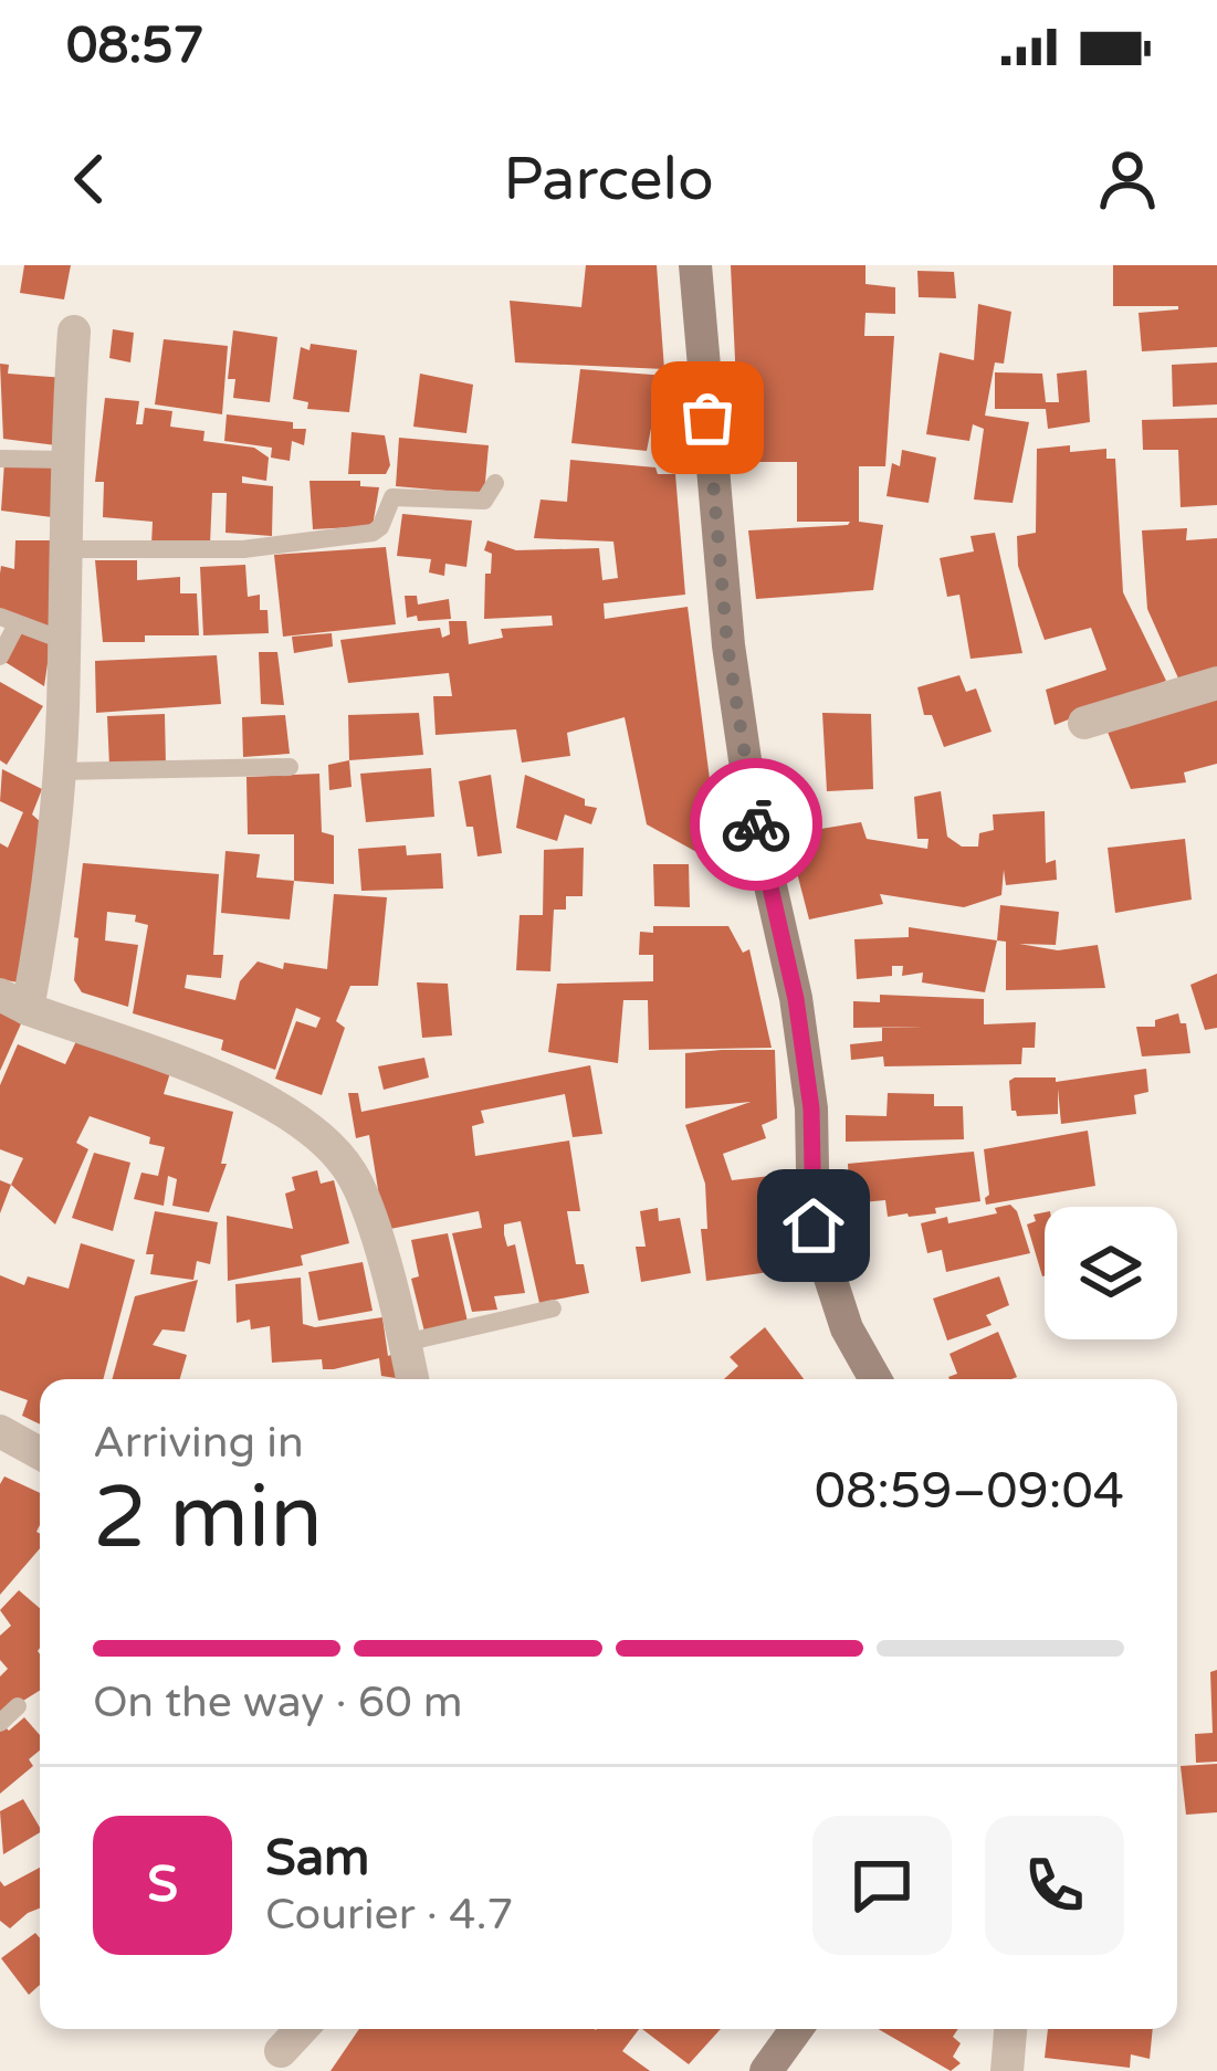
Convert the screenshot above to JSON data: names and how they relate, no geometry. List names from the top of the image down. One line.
{"page":{"status":"08:57","header":"Parcelo","heading":["2 min","Arriving in","08:59–09:04"],"panel":["Sam","Courier · 4.7"],"bar":"On the way · 60 m","round":"S"}}
